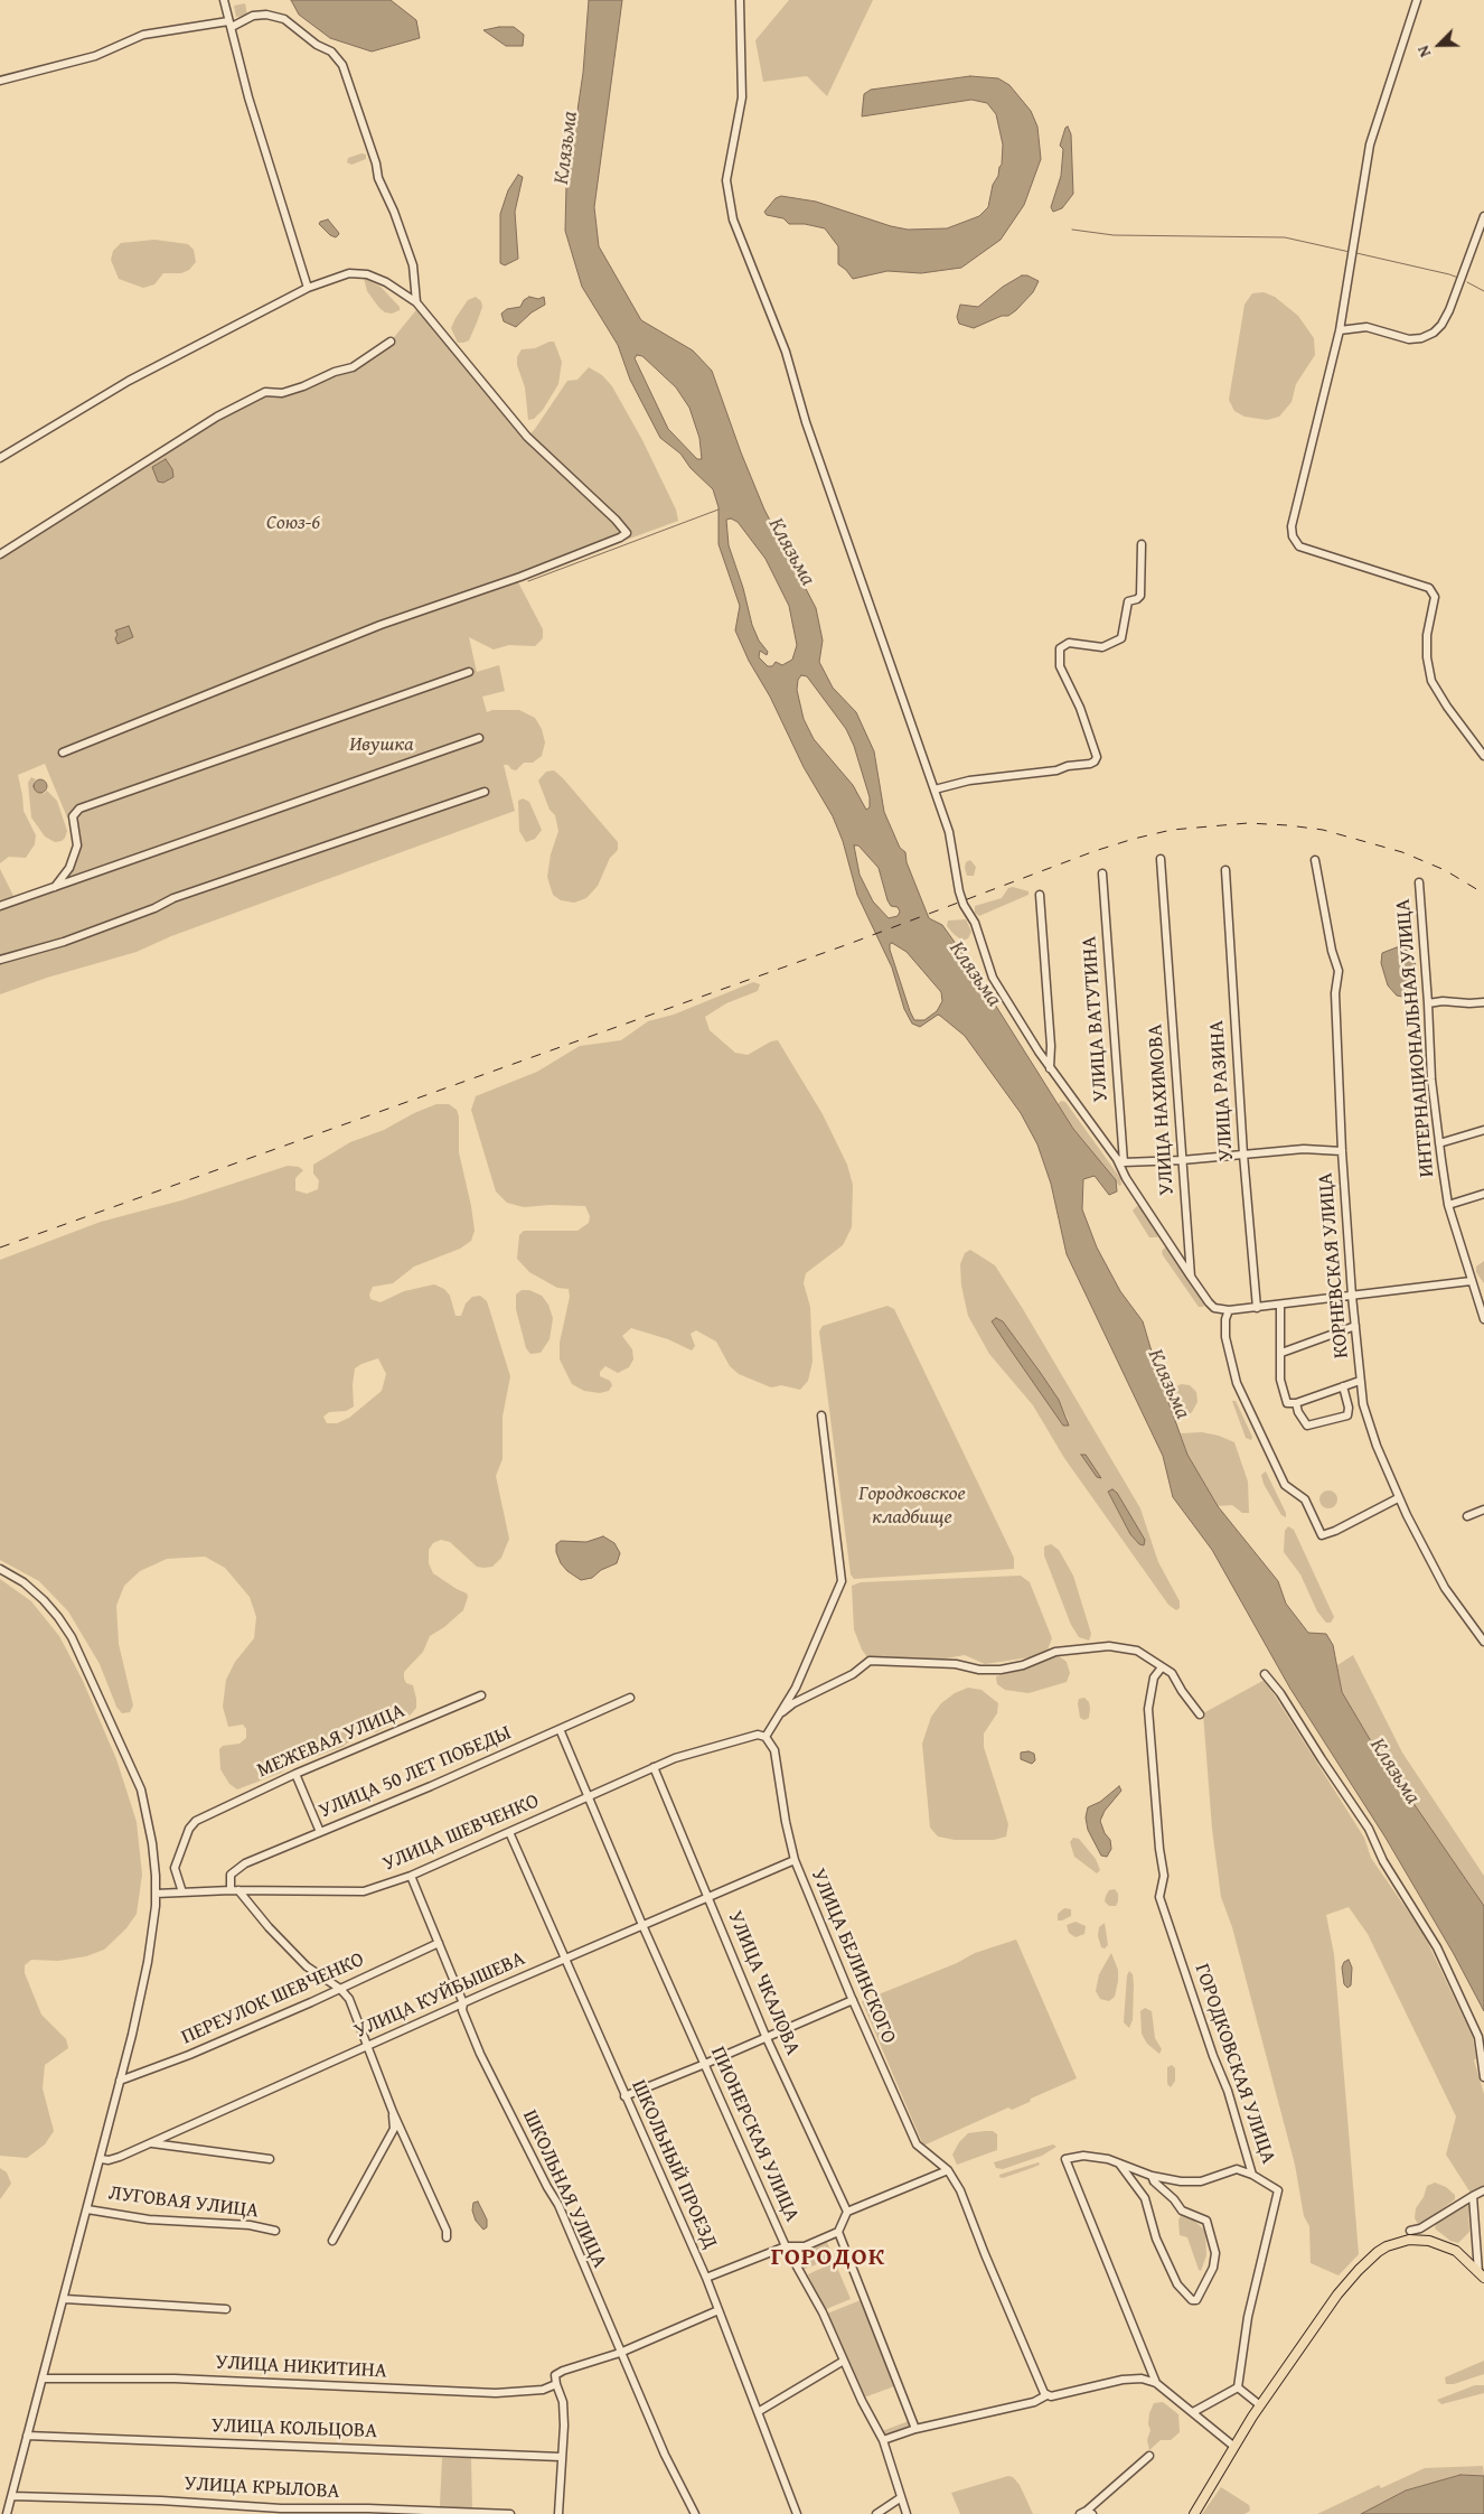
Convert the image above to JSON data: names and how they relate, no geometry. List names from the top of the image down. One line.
{"streets":{"street":["УЛИЦА ВАТУТИНА","ИНТЕРНАЦИОНАЛЬНАЯ УЛИЦА","УЛИЦА РАЗИНА","УЛИЦА НАХИМОВА","КОРНЕВСКАЯ УЛИЦА","МЕЖЕВАЯ УЛИЦА","УЛИЦА 50 ЛЕТ ПОБЕДЫ","УЛИЦА ШЕВЧЕНКО","УЛИЦА БЕЛИНСКОГО","УЛИЦА ЧКАЛОВА","УЛИЦА КУЙБЫШЕВА","ПЕРЕУЛОК ШЕВЧЕНКО","ГОРОДКОВСКАЯ УЛИЦА","ПИОНЕРСКАЯ УЛИЦА","ШКОЛЬНЫЙ ПРОЕЗД","ШКОЛЬНАЯ УЛИЦА","ЛУГОВАЯ УЛИЦА","УЛИЦА НИКИТИНА","УЛИЦА КОЛЬЦОВА","УЛИЦА КРЫЛОВА"]},"crossings":[["МЕЖЕВАЯ УЛИЦА","УЛИЦА ШЕВЧЕНКО"],["УЛИЦА 50 ЛЕТ ПОБЕДЫ","УЛИЦА ШЕВЧЕНКО"],["УЛИЦА 50 ЛЕТ ПОБЕДЫ","ПИОНЕРСКАЯ УЛИЦА"],["УЛИЦА ШЕВЧЕНКО","УЛИЦА БЕЛИНСКОГО"],["УЛИЦА ШЕВЧЕНКО","УЛИЦА ЧКАЛОВА"],["УЛИЦА ШЕВЧЕНКО","ПИОНЕРСКАЯ УЛИЦА"],["УЛИЦА ШЕВЧЕНКО","ШКОЛЬНЫЙ ПРОЕЗД"],["УЛИЦА ШЕВЧЕНКО","ШКОЛЬНАЯ УЛИЦА"],["УЛИЦА БЕЛИНСКОГО","УЛИЦА КУЙБЫШЕВА"],["УЛИЦА ЧКАЛОВА","УЛИЦА КУЙБЫШЕВА"],["УЛИЦА КУЙБЫШЕВА","ПИОНЕРСКАЯ УЛИЦА"],["УЛИЦА КУЙБЫШЕВА","ШКОЛЬНЫЙ ПРОЕЗД"],["УЛИЦА КУЙБЫШЕВА","ШКОЛЬНАЯ УЛИЦА"],["ПЕРЕУЛОК ШЕВЧЕНКО","ШКОЛЬНАЯ УЛИЦА"]],"districts":["ГОРОДОК"],"water":["Клязьма"],"parks":["Союз-6","Ивушка","Городковское кладбище"],"north":"bottom left"}
